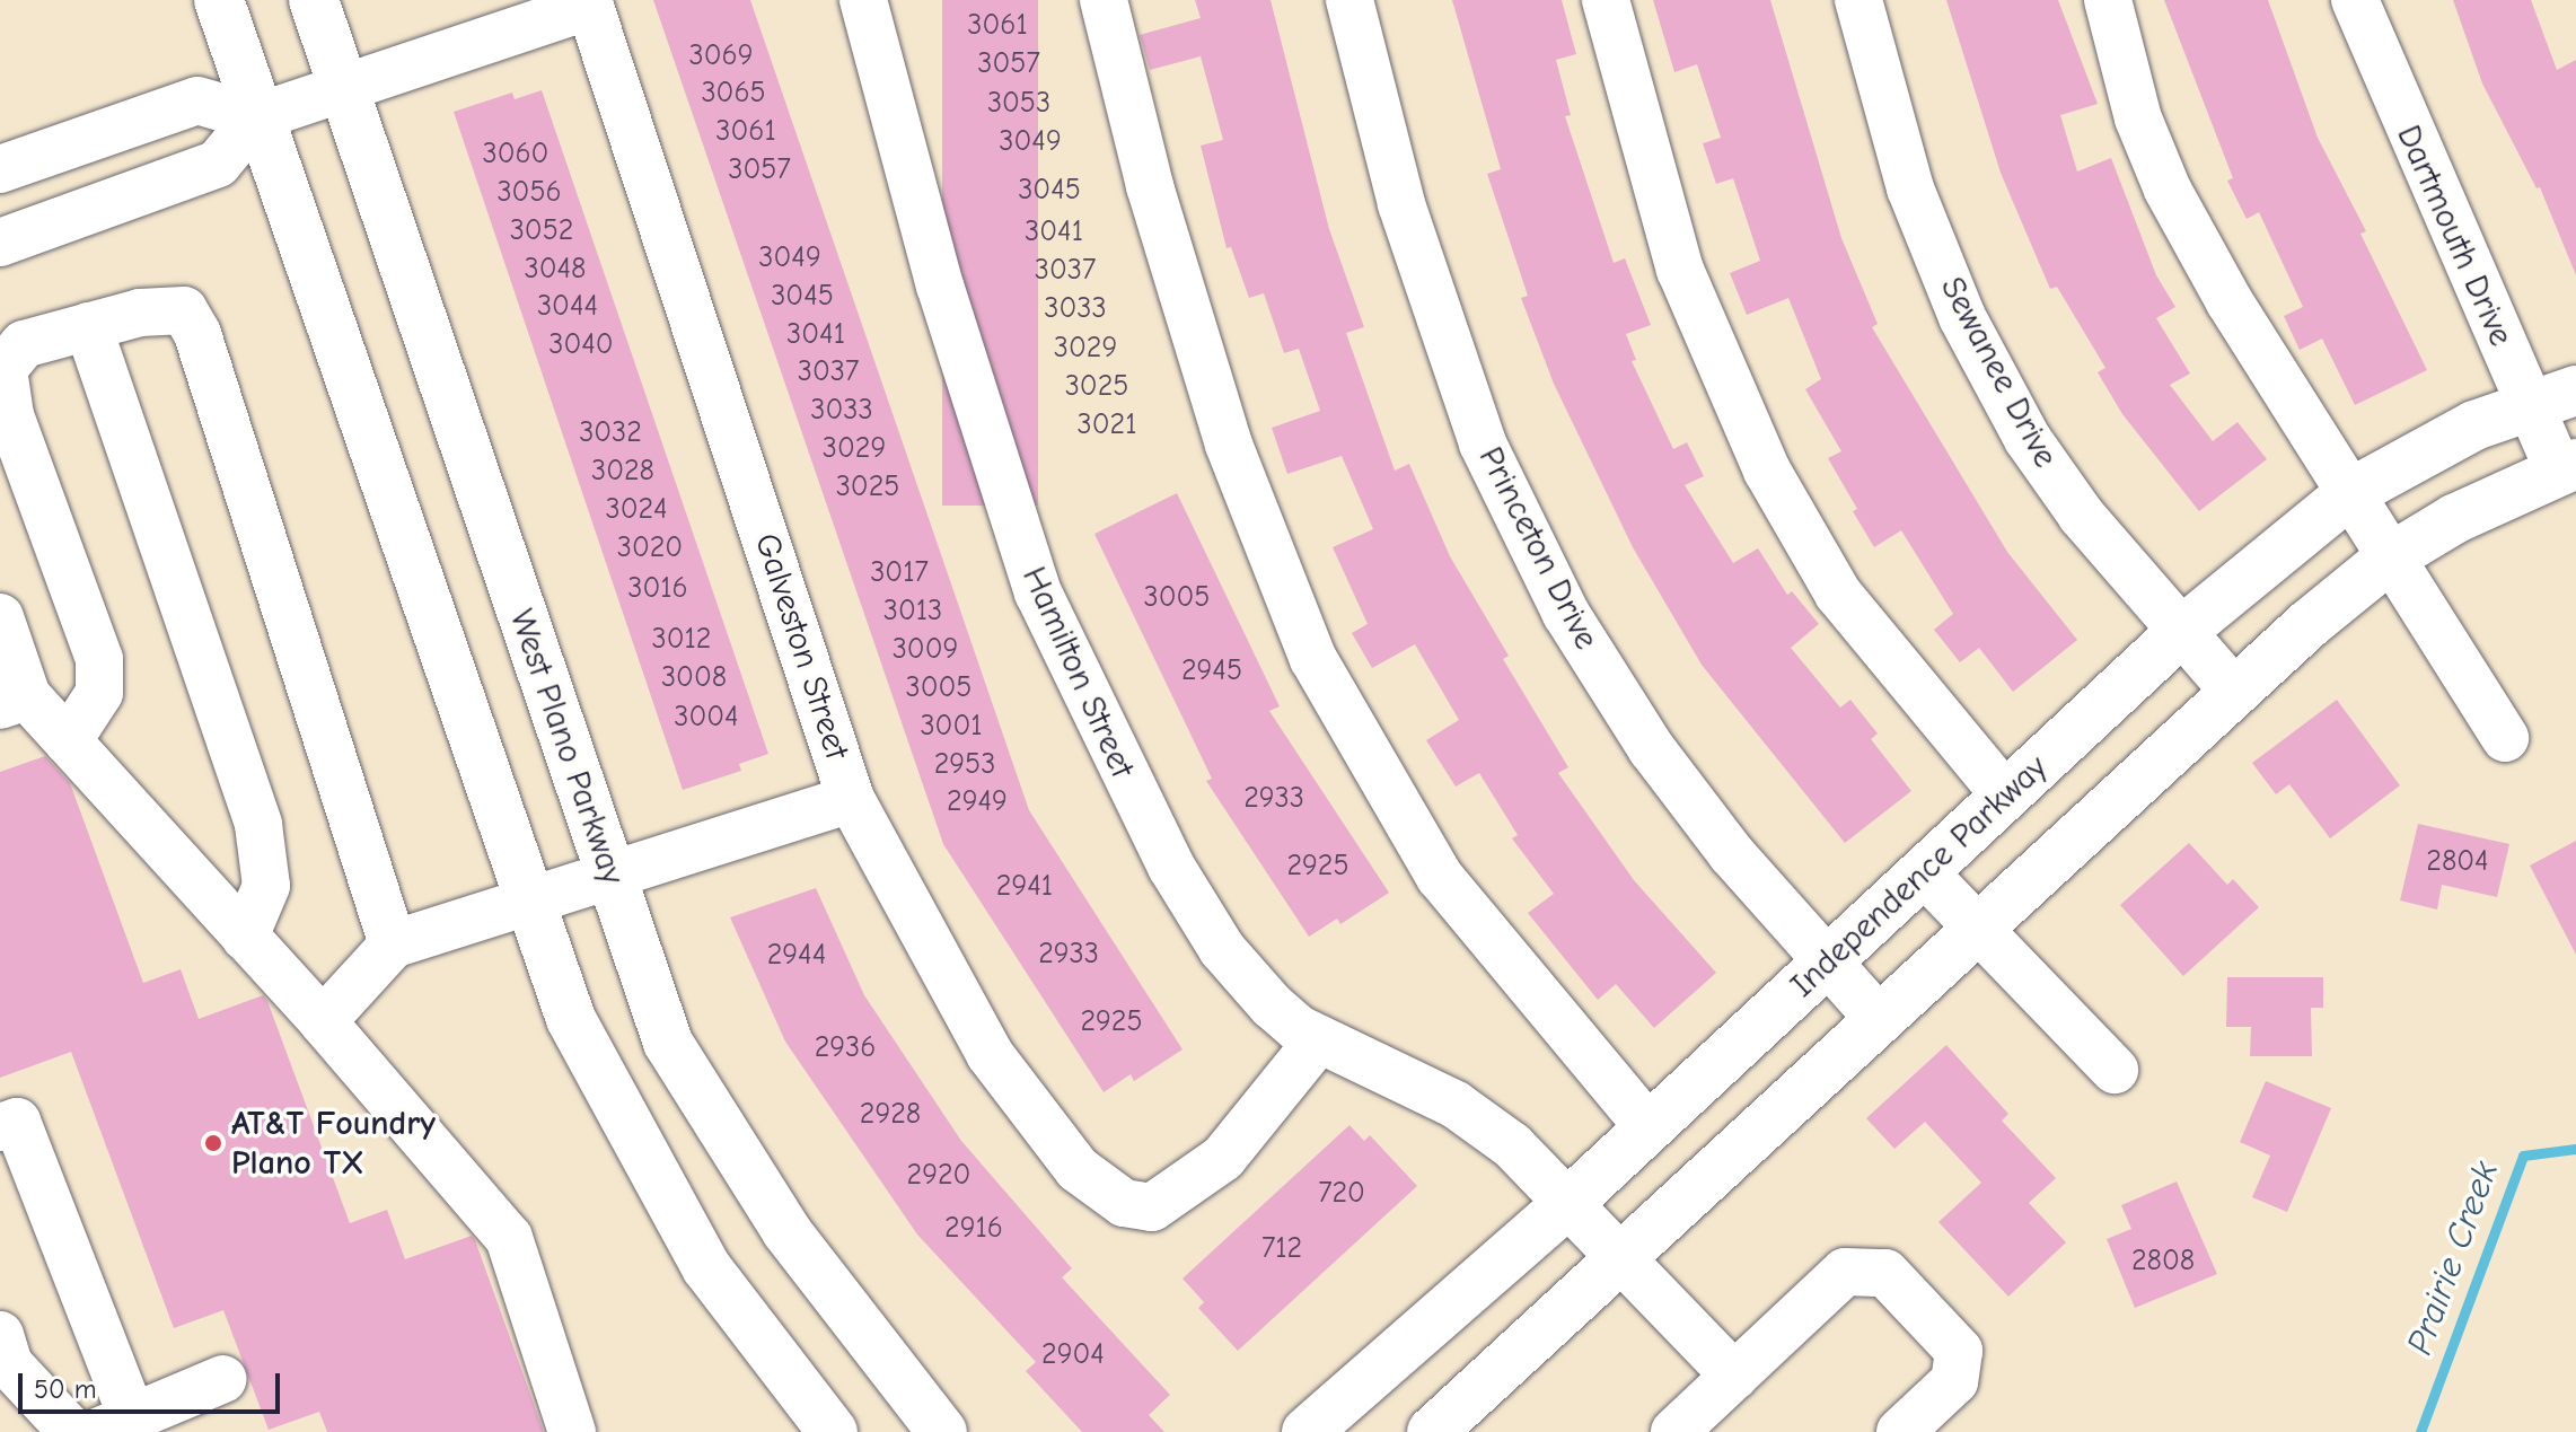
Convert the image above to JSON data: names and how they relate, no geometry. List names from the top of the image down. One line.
{"streets":{"main road":["West Plano Parkway","Independence Parkway"],"street":["Dartmouth Drive","Sewanee Drive","Princeton Drive","Galveston Street","Hamilton Street"]},"crossings":[["Dartmouth Drive","Independence Parkway"],["Sewanee Drive","Independence Parkway"],["Princeton Drive","Independence Parkway"],["Galveston Street","Hamilton Street"],["Hamilton Street","Independence Parkway"]],"water":["Prairie Creek"],"places":["AT&T Foundry Plano TX"],"house_numbers":["3061","3069","3057","3065","3053","3061","3049","3060","3057","3045","3056","3052","3041","3049","3048","3037","3045","3044","3033","3041","3040","3029","3037","3025","3033","3021","3032","3029","3028","3025","3024","3020","3017","3016","3005","3013","3012","3009","2945","3008","3005","3004","3001","2953","2933","2949","2804","2925","2941","2933","2944","2925","2936","2928","2920","720","2916","712","2808","2904"],"scale_bar":"50 m"}
